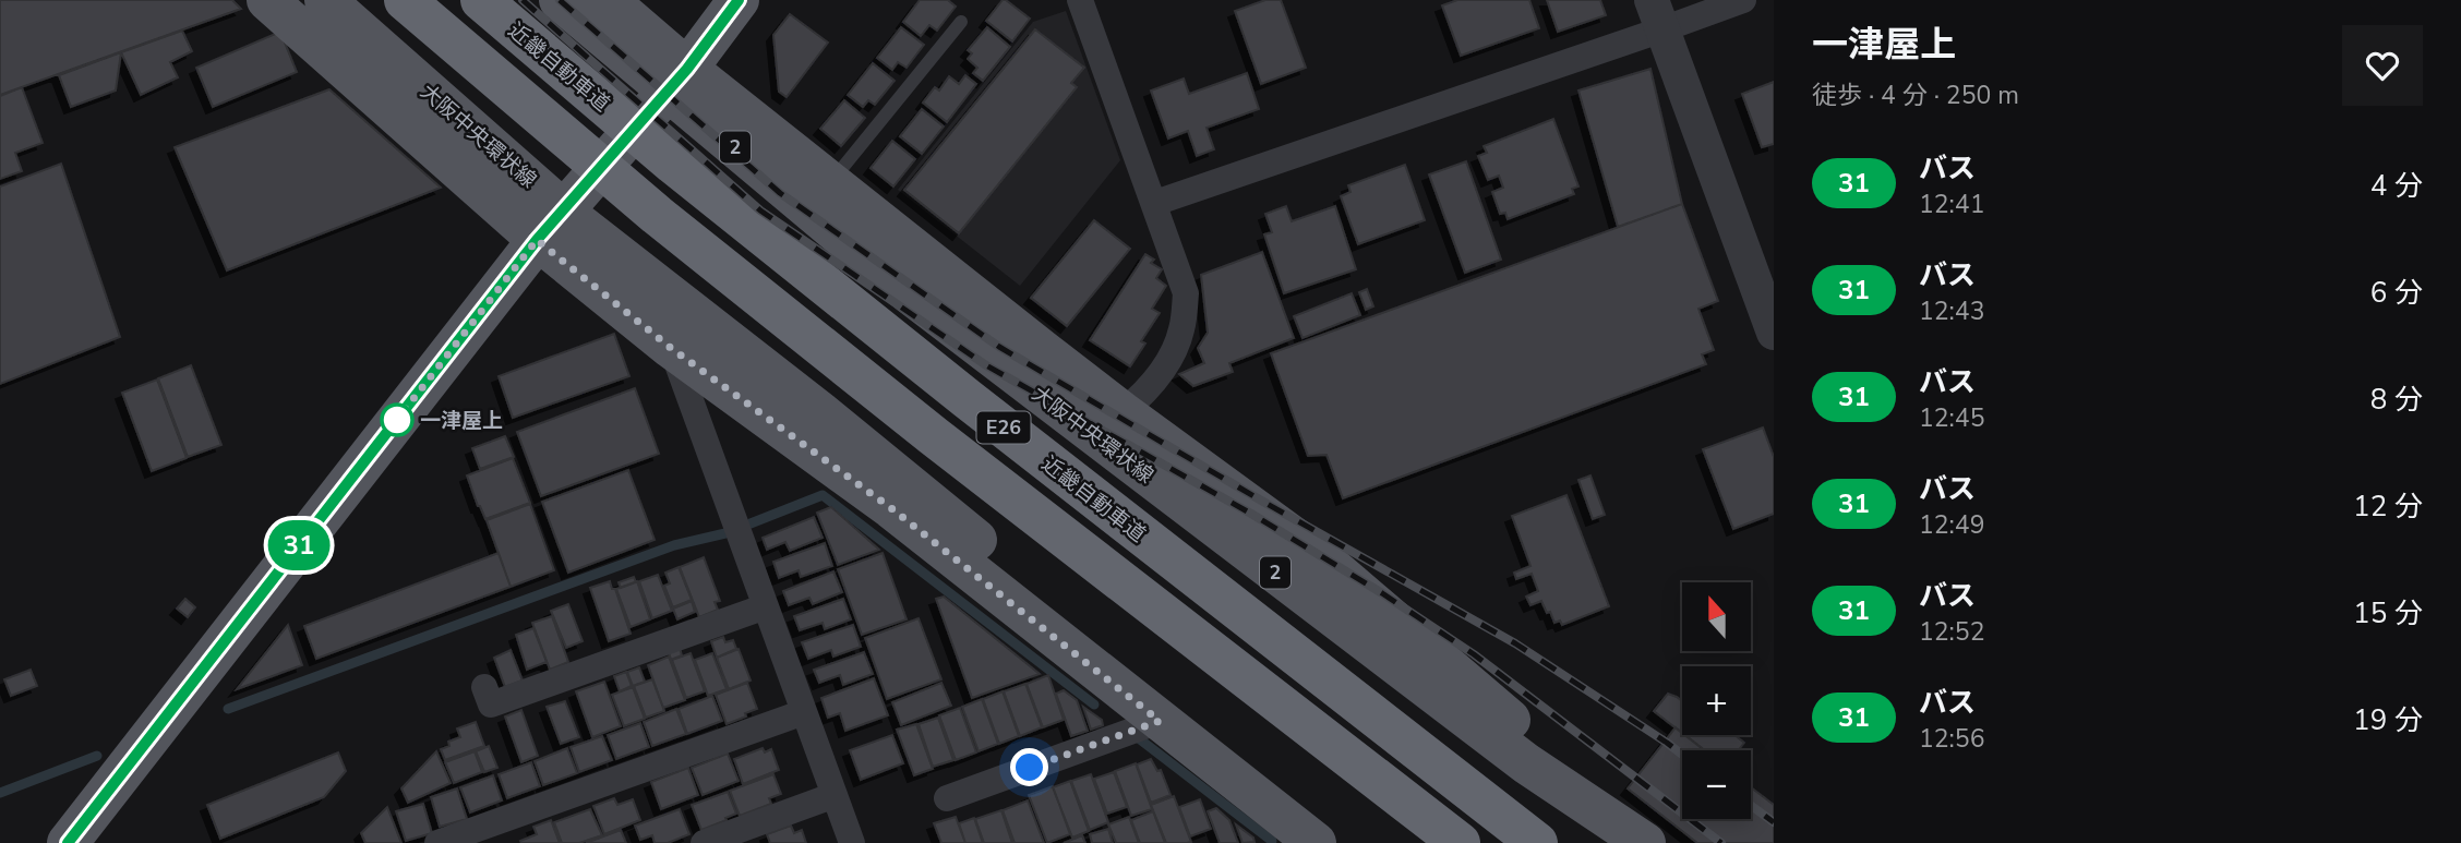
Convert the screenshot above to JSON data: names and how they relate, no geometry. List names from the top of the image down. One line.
{"streets":{"highway":["近畿自動車道","E26"],"main road":["大阪中央環状線","2"]},"places":["一津屋上"],"lines":["bus line 31"],"north":"top","page":{"on_map":"31","heading":["一津屋上","徒歩 · 4 分 · 250 m"],"list":[{"mark":"31","name":"バス","note":"12:41","value":"4 分"},{"mark":"31","name":"バス","note":"12:43","value":"6 分"},{"mark":"31","name":"バス","note":"12:45","value":"8 分"},{"mark":"31","name":"バス","note":"12:49","value":"12 分"},{"mark":"31","name":"バス","note":"12:52","value":"15 分"},{"mark":"31","name":"バス","note":"12:56","value":"19 分"}],"map_buttons":["+","−"]}}
